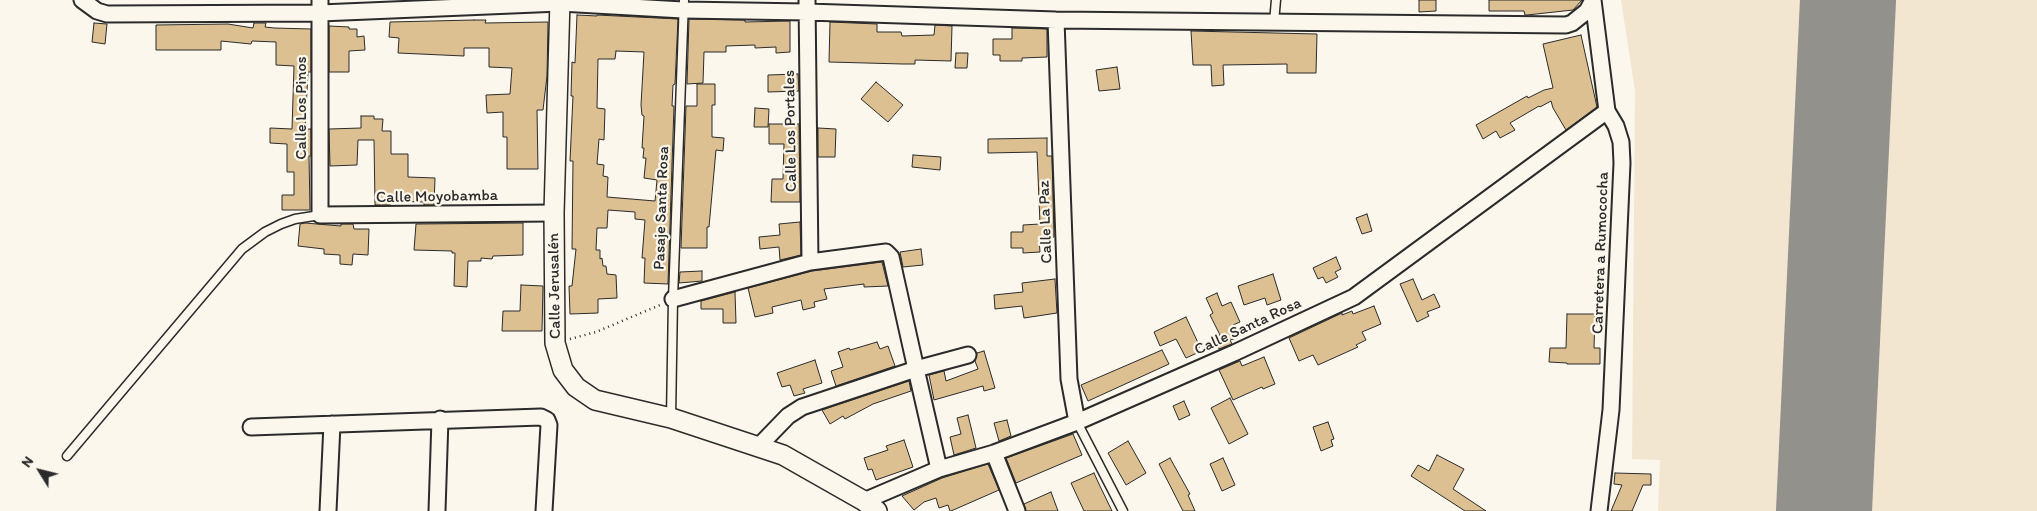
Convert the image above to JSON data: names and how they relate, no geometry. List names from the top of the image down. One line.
{"streets":{"street":["Calle Los Pinos","Calle Los Portales","Calle Moyobamba","Calle La Paz","Carretera a Rumococha","Calle Jerusalén","Calle Santa Rosa"],"lane":["Pasaje Santa Rosa"]},"crossings":[["Calle Los Pinos","Calle Moyobamba"],["Calle Moyobamba","Calle Jerusalén"],["Pasaje Santa Rosa","Calle Jerusalén"],["Calle La Paz","Calle Santa Rosa"],["Carretera a Rumococha","Calle Santa Rosa"],["Calle Jerusalén","Calle Santa Rosa"]],"north":"top left"}
